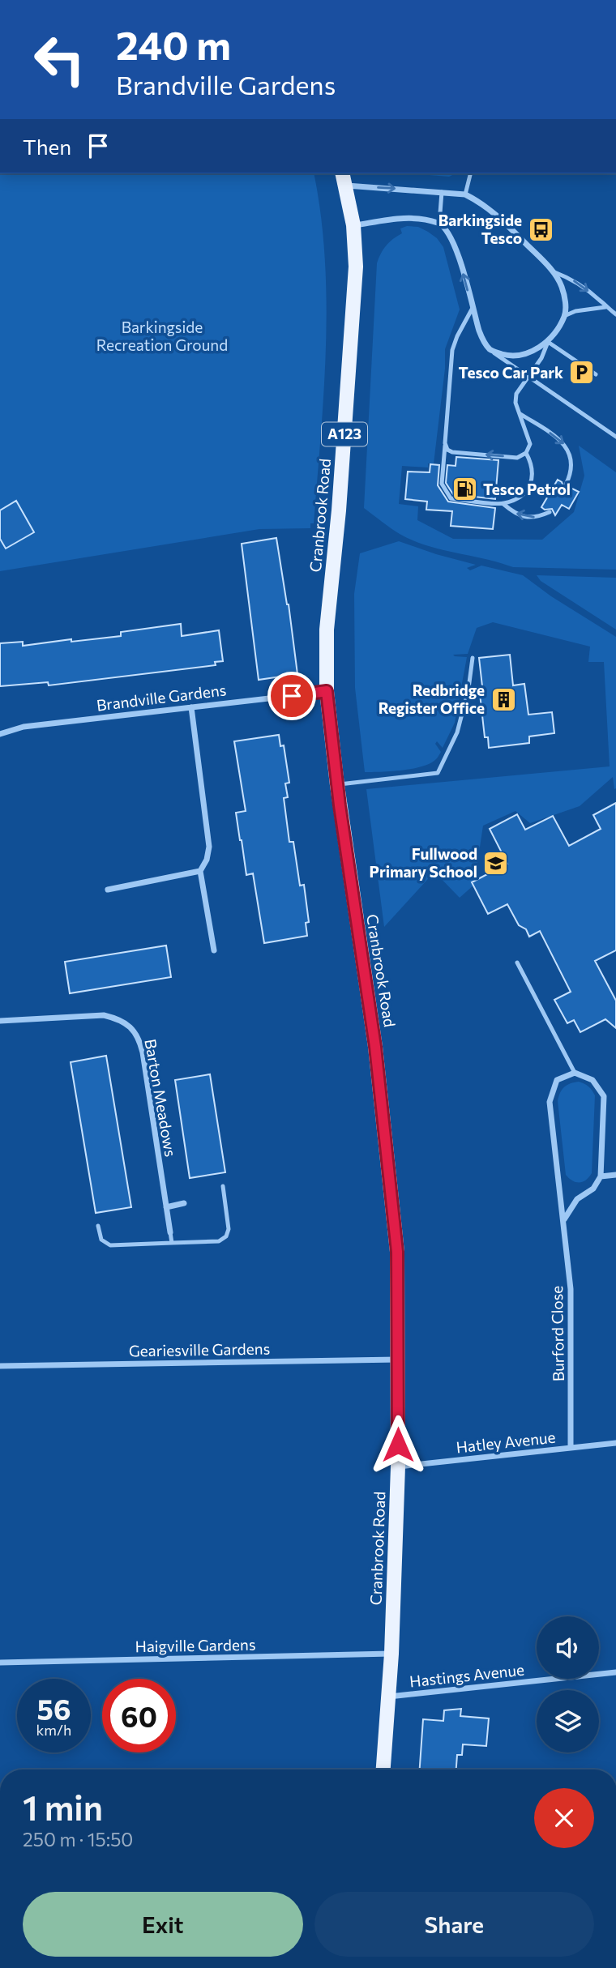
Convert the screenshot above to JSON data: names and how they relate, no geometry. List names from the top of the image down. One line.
{"streets":{"main road":["A123","Cranbrook Road"],"street":["Brandville Gardens","Barton Meadows","Burford Close","Geariesville Gardens","Hatley Avenue","Haigville Gardens","Hastings Avenue"]},"crossings":[["Cranbrook Road","Brandville Gardens"],["Cranbrook Road","Geariesville Gardens"],["Cranbrook Road","Hatley Avenue"],["Cranbrook Road","Haigville Gardens"],["Cranbrook Road","Hastings Avenue"],["Burford Close","Hatley Avenue"]],"parks":["Barkingside Recreation Ground"],"places":{"bus stop":["Barkingside Tesco"],"parking":["Tesco Car Park"],"fuel station":["Tesco Petrol"],"building":["Redbridge Register Office"],"school or university":["Fullwood Primary School"]},"page":{"turn":["240 m","Brandville Gardens"],"then":"Then","speed":"56 km/h","limit":"60","heading":["1 min","250 m · 15:50"],"buttons":["Exit","Share"]}}
